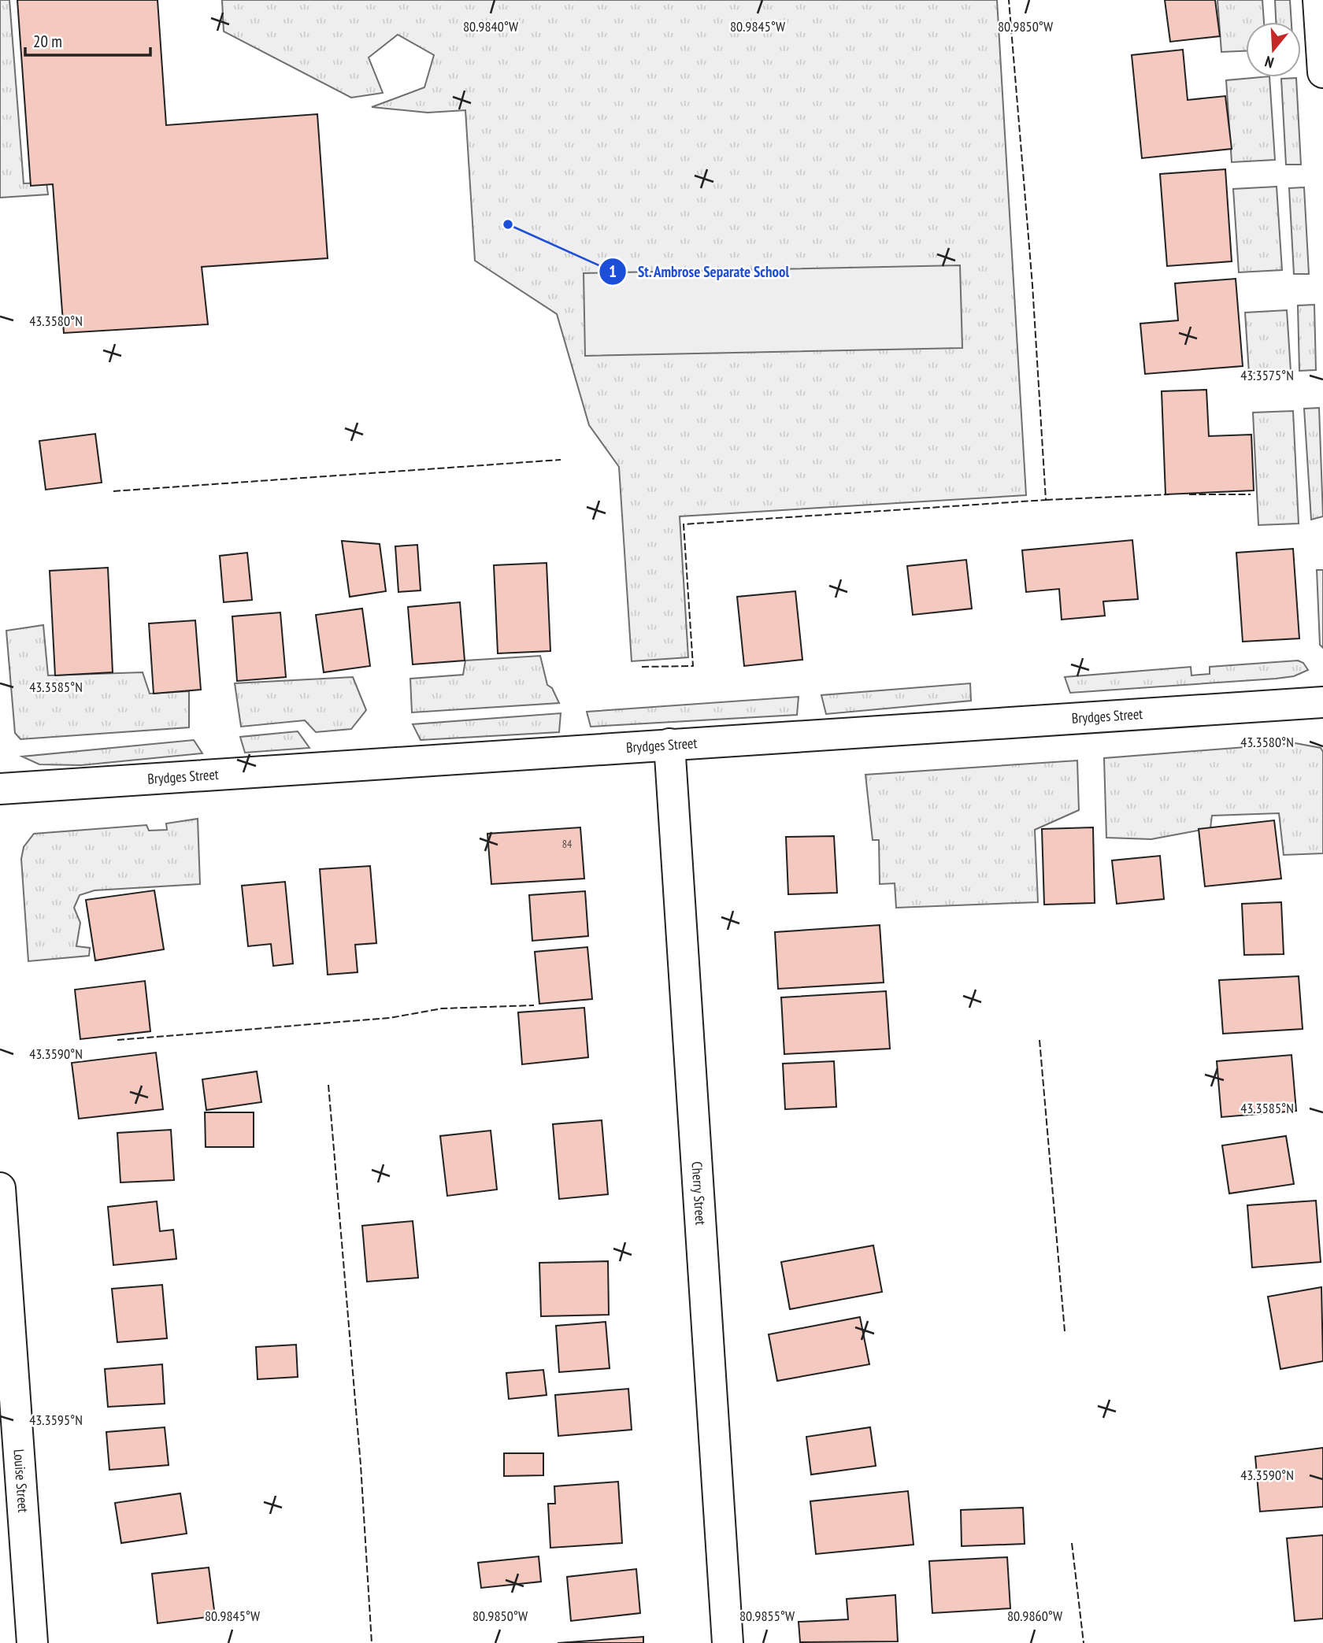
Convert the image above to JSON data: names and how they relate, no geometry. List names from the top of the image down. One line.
{"streets":{"street":["Brydges Street","Cherry Street","Louise Street"]},"crossings":[["Brydges Street","Cherry Street"]],"places":["St. Ambrose Separate School"],"house_numbers":["84"],"scale_bar":"20 m","north":"bottom","coordinates":["80.9840°W","80.9845°W","80.9850°W","43.3580°N","43.3575°N","43.3585°N","43.3590°N","43.3595°N","80.9855°W","80.9860°W"]}
